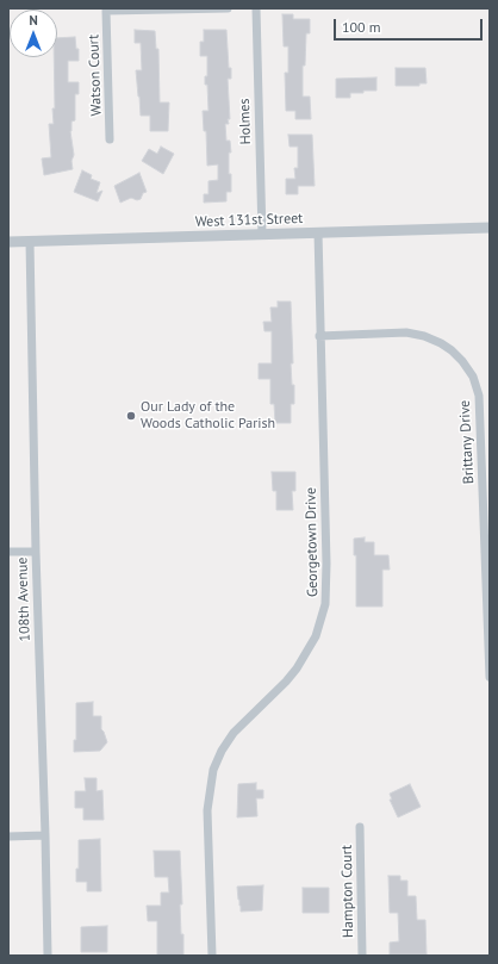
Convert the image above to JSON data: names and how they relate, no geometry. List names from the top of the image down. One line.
{"streets":{"street":["Watson Court","Holmes","West 131st Street","Brittany Drive","Georgetown Drive","108th Avenue","Hampton Court"]},"crossings":[["Holmes","West 131st Street"],["West 131st Street","Georgetown Drive"],["West 131st Street","108th Avenue"],["Brittany Drive","Georgetown Drive"]],"places":["Our Lady of the Woods Catholic Parish"],"scale_bar":"100 m","north":"top"}
